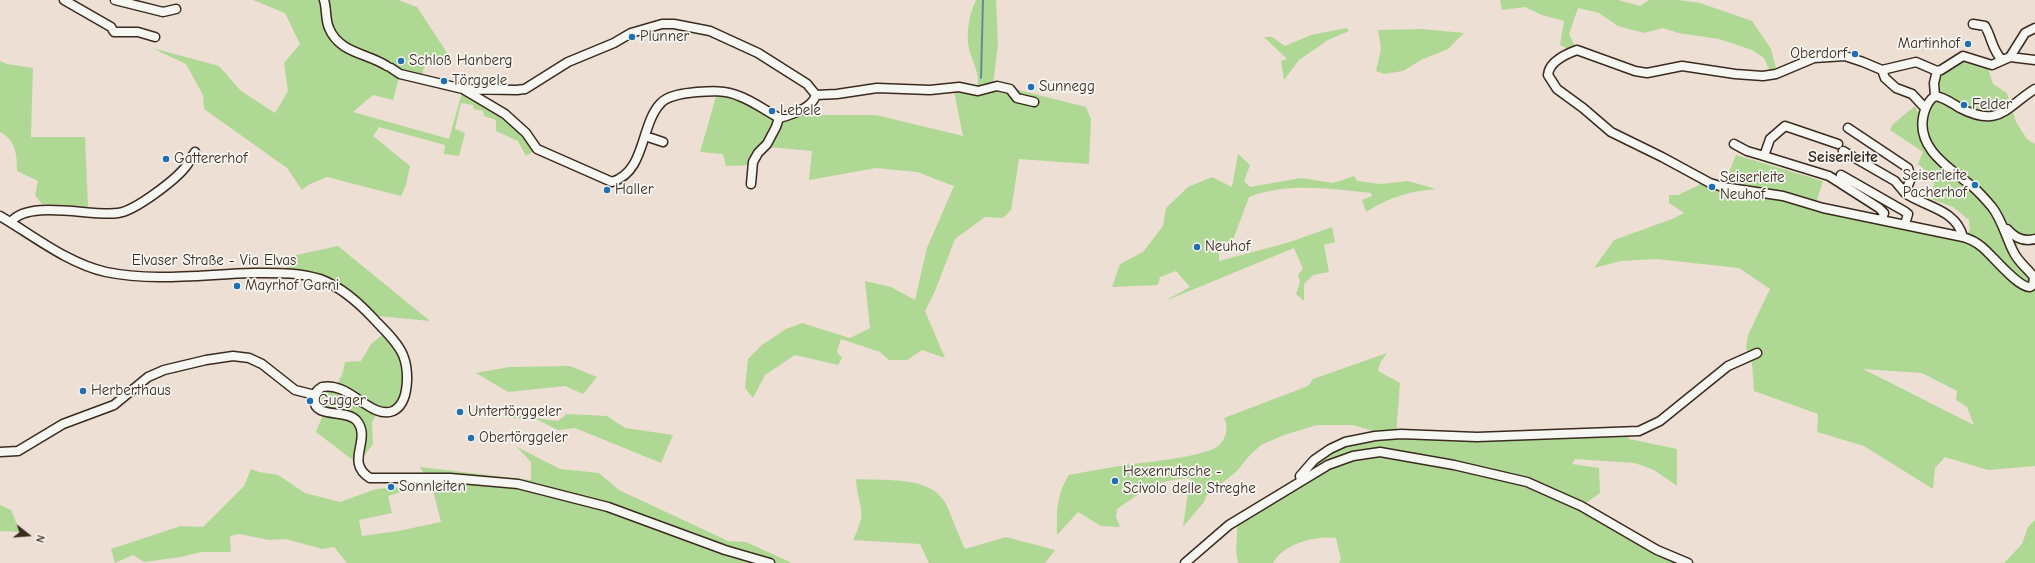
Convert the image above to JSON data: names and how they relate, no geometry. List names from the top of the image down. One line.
{"streets":{"street":["Elvaser Straße - Via Elvas"]},"districts":["Seiserleite"],"places":["Plunner","Martinhof","Oberdorf","Schloß Hanberg","Törggele","Sunnegg","Felder","Lebele","Gattererhof","Seiserleite Pacherhof","Seiserleite Neuhof","Haller","Neuhof","Mayrhof Garni","Herberthaus","Gugger","Untertörggeler","Obertörggeler","Hexenrutsche - Scivolo delle Streghe","Sonnleiten"],"north":"right"}
